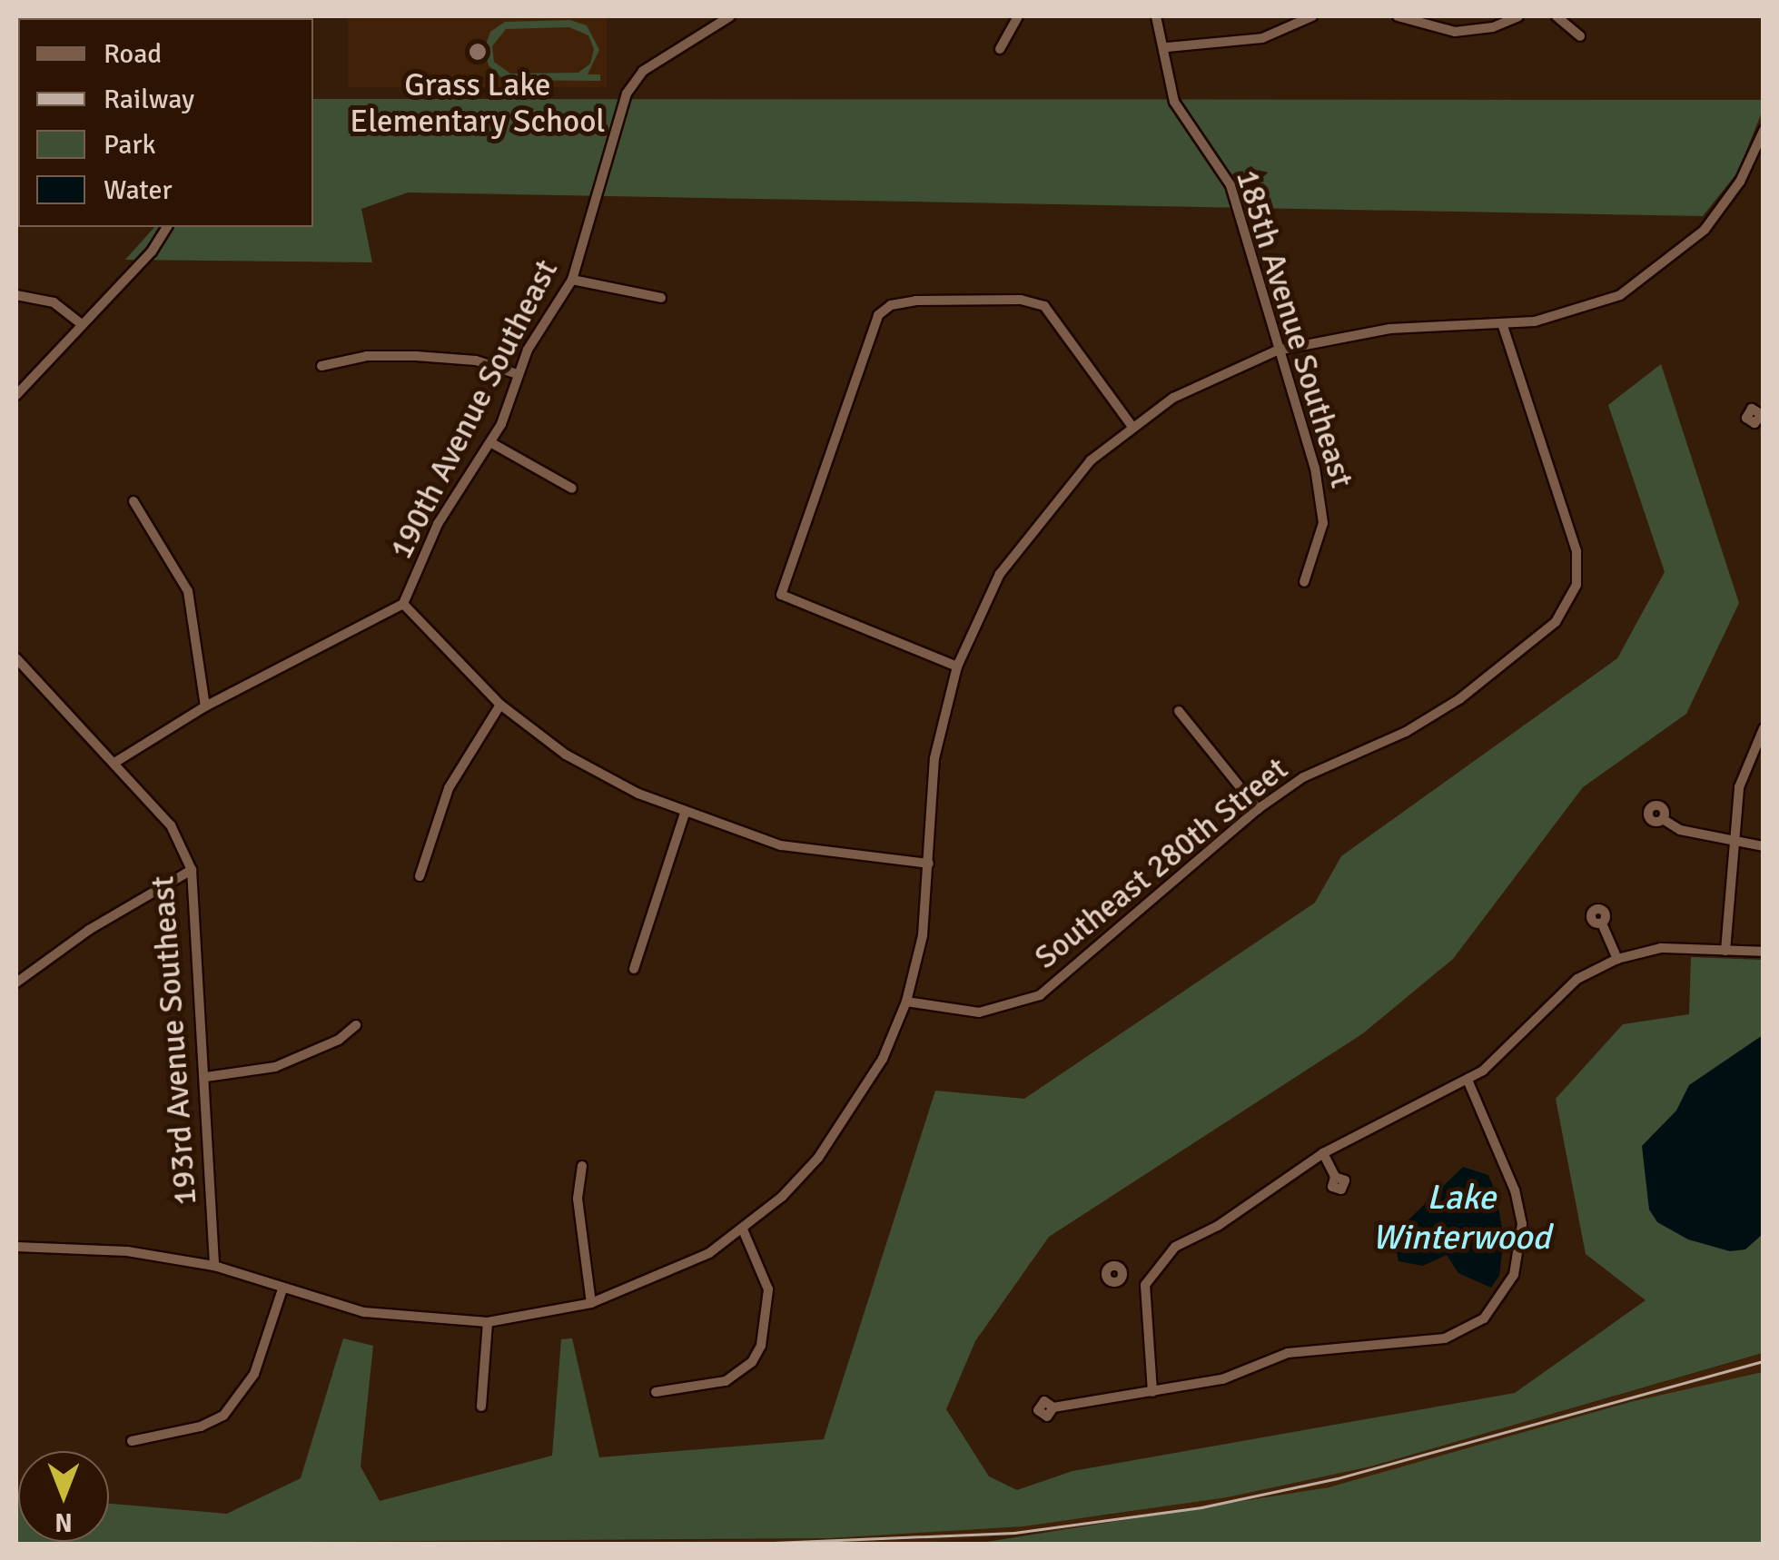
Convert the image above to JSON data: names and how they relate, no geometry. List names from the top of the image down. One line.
{"streets":{"street":["185th Avenue Southeast","190th Avenue Southeast","Southeast 280th Street","193rd Avenue Southeast"]},"water":["Lake Winterwood"],"places":["Grass Lake Elementary School"],"legend":["Road","Railway","Park","Water"],"north":"bottom"}
